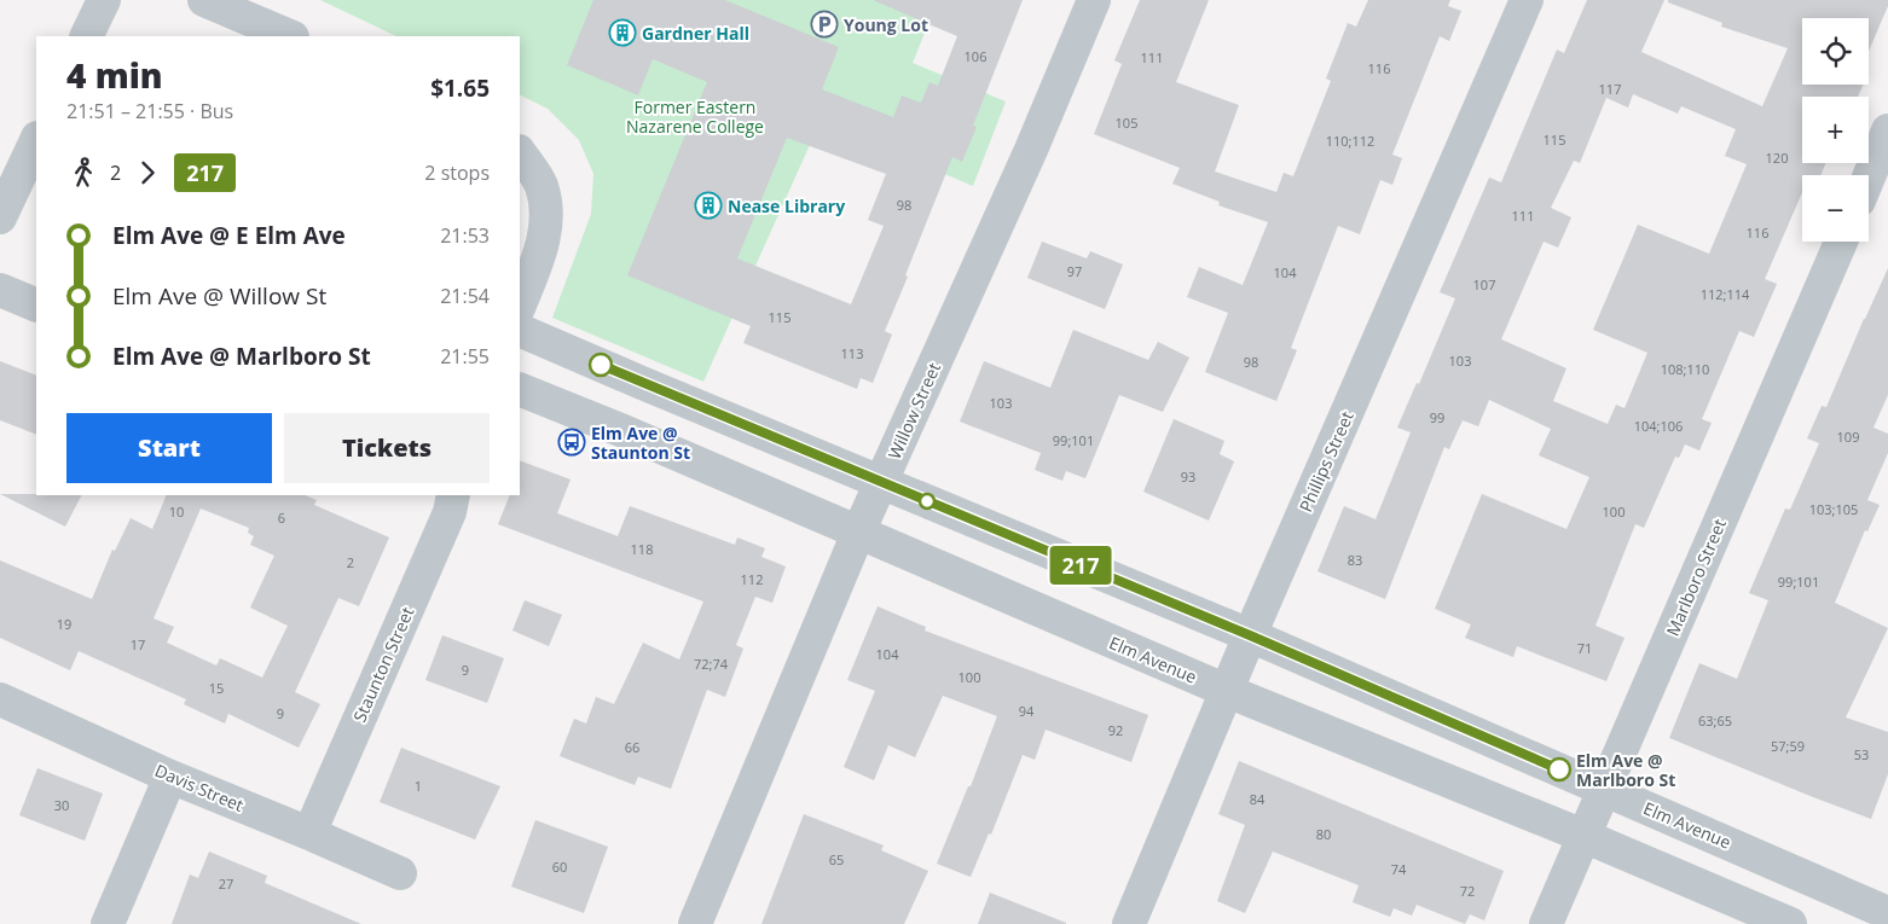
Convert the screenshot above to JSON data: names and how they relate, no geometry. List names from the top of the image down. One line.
{"streets":{"street":["Willow Street","Phillips Street","Marlboro Street","Elm Avenue","Staunton Street","Davis Street"]},"crossings":[["Willow Street","Elm Avenue"],["Phillips Street","Elm Avenue"],["Marlboro Street","Elm Avenue"],["Staunton Street","Davis Street"]],"parks":["Former Eastern Nazarene College"],"places":{"parking":["Young Lot"],"building":["Gardner Hall","Nease Library"],"bus stop":["Elm Ave @ Staunton St"],"other":["Elm Ave @ Marlboro St"]},"lines":["bus line 217"],"house_numbers":["106","111","116","117","105","115","110;112","120","98","111","116","97","104","107","112;114","115","113","103","98","108;110","103","99","104;106","109","99;101","93","103;105","10","100","6","118","83","2","112","99;101","19","17","71","104","72;74","9","100","15","94","9","63;65","92","57;59","66","53","1","84","30","80","65","60","74","27","72"],"page":{"on_map":"217","map_buttons":["+","−"],"heading":["4 min","21:51 – 21:55 · Bus","$1.65"],"legs":["2","217","2 stops"],"list":[{"name":"Elm Ave @ E Elm Ave","value":"21:53"},{"name":"Elm Ave @ Willow St","value":"21:54"},{"name":"Elm Ave @ Marlboro St","value":"21:55"}],"buttons":["Start","Tickets"]}}
